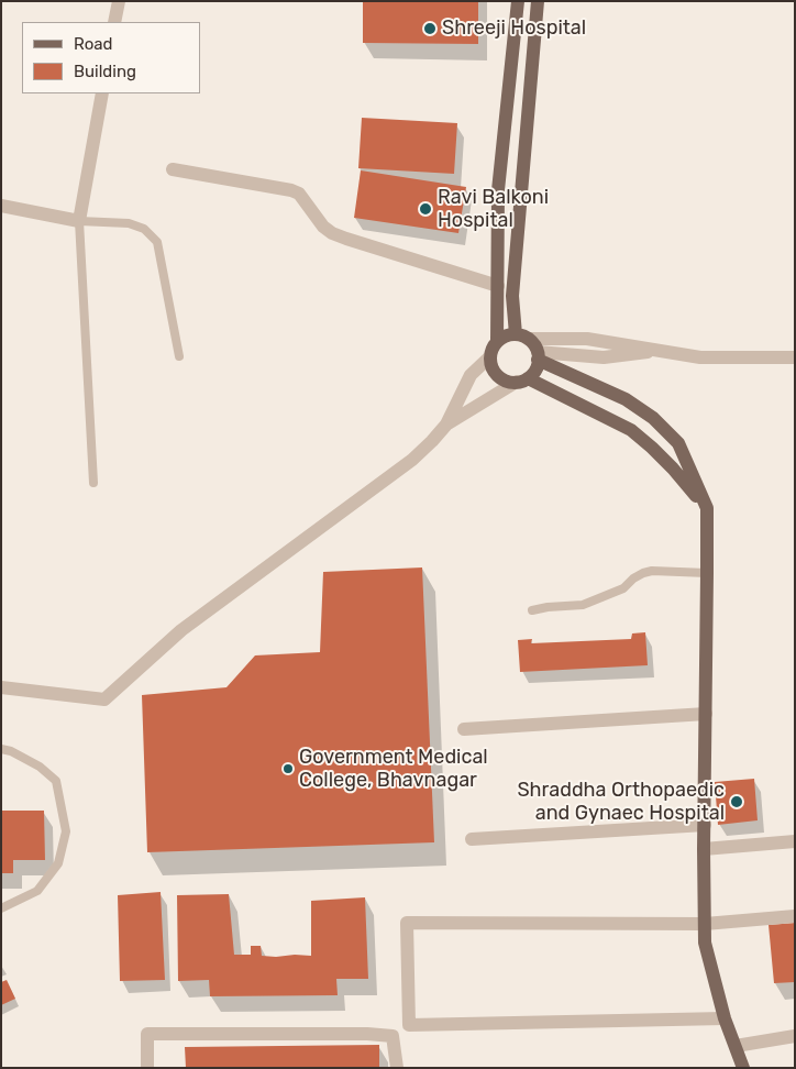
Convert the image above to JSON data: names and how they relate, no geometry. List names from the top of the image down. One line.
{"places":["Shreeji Hospital","Ravi Balkoni Hospital","Government Medical College, Bhavnagar","Shraddha Orthopaedic and Gynaec Hospital"],"legend":["Road","Building"]}
